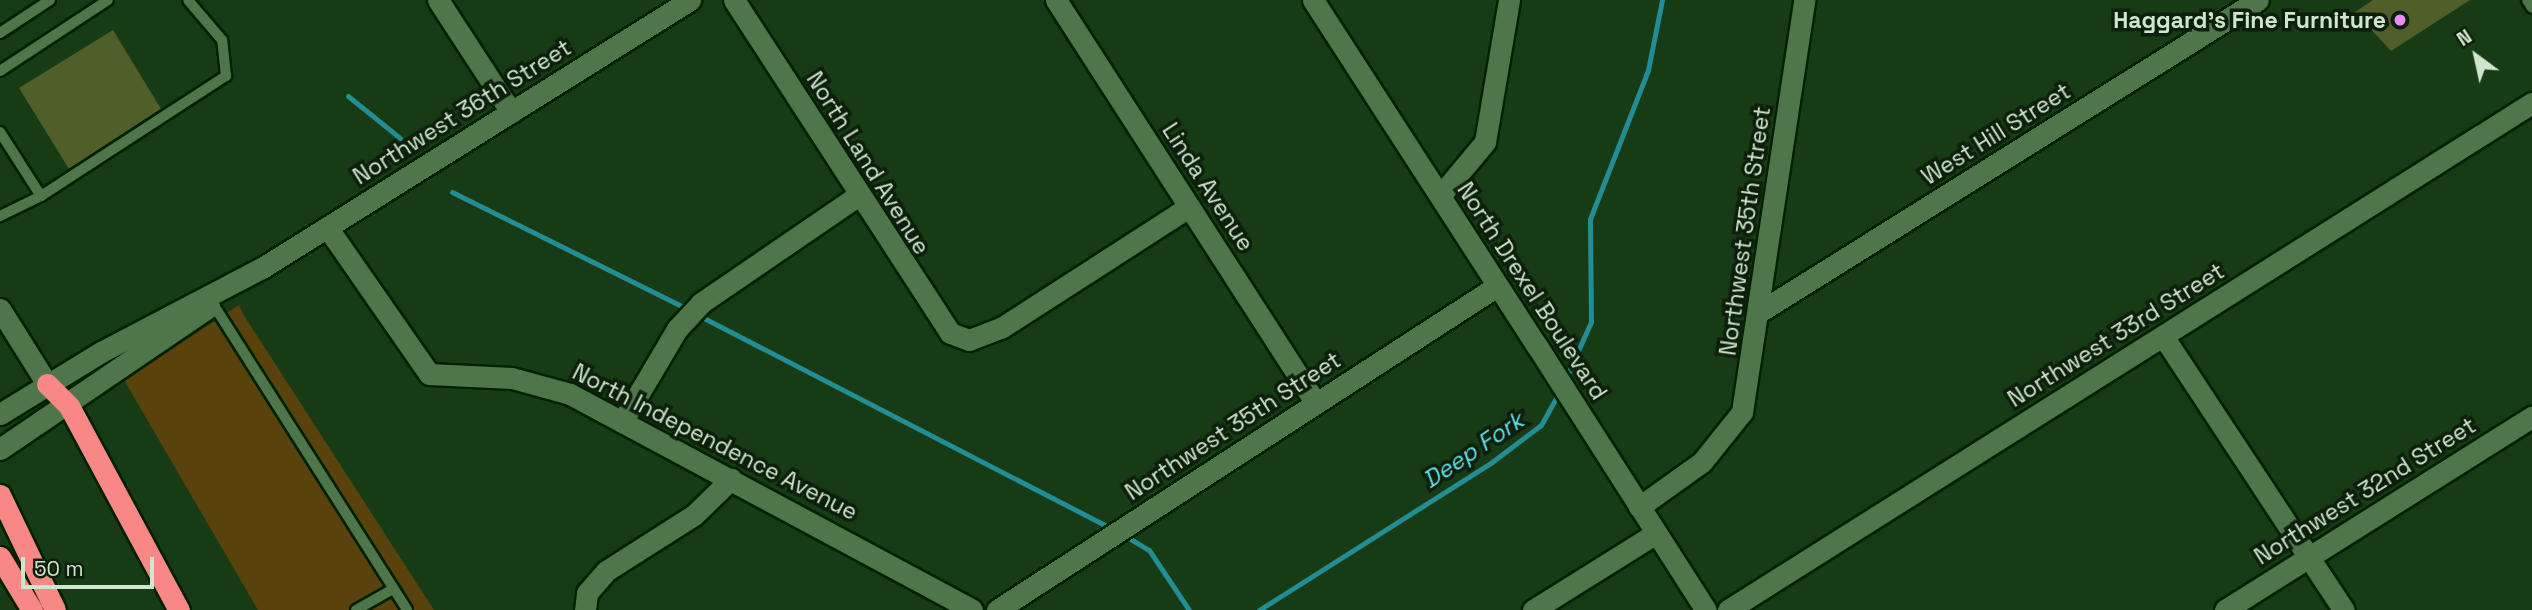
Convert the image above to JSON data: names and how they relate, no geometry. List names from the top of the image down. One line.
{"streets":{"street":["Northwest 36th Street","West Hill Street","North Land Avenue","Linda Avenue","Northwest 35th Street","North Drexel Boulevard","Northwest 33rd Street","North Independence Avenue","Northwest 32nd Street"]},"crossings":[["Northwest 36th Street","North Independence Avenue"],["West Hill Street","Northwest 35th Street"],["North Land Avenue","Linda Avenue"],["Linda Avenue","Northwest 35th Street"],["Northwest 35th Street","North Drexel Boulevard"]],"water":["Deep Fork"],"places":["Haggard's Fine Furniture"],"scale_bar":"50 m","north":"top left"}
